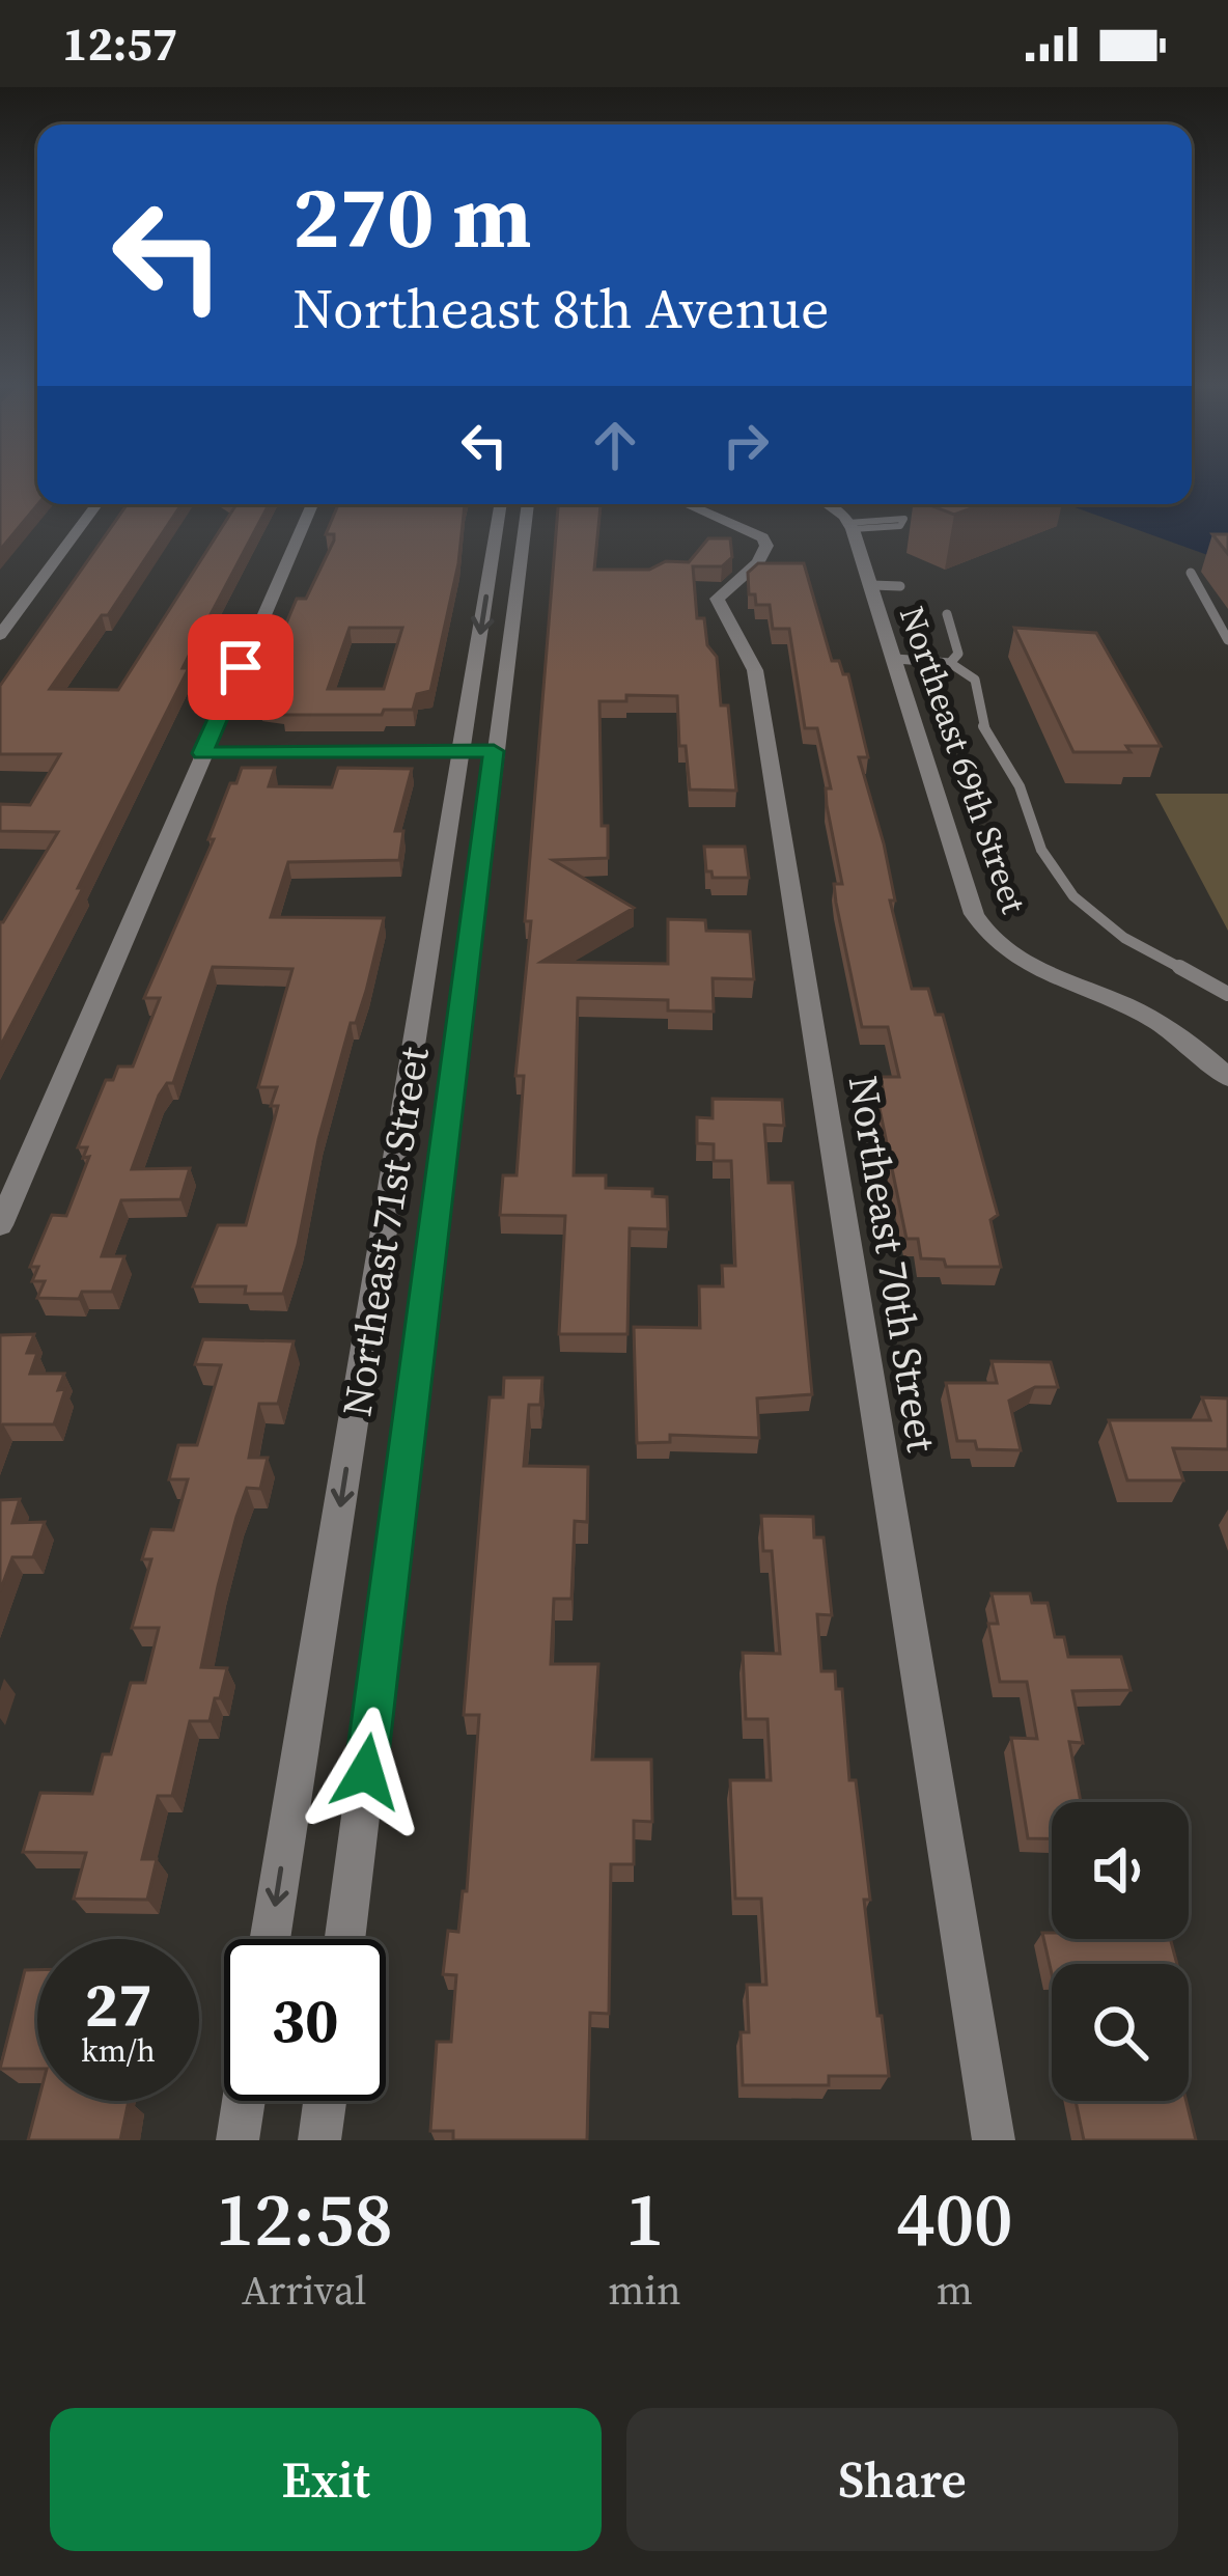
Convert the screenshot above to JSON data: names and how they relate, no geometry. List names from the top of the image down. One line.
{"streets":{"street":["Northeast 69th Street","Northeast 71st Street","Northeast 70th Street"]},"page":{"status":"12:57","turn":["270 m","Northeast 8th Avenue"],"speed":"27 km/h","limit":"30","eta":["12:58","Arrival","1","min","400","m"],"buttons":["Exit","Share"]}}
